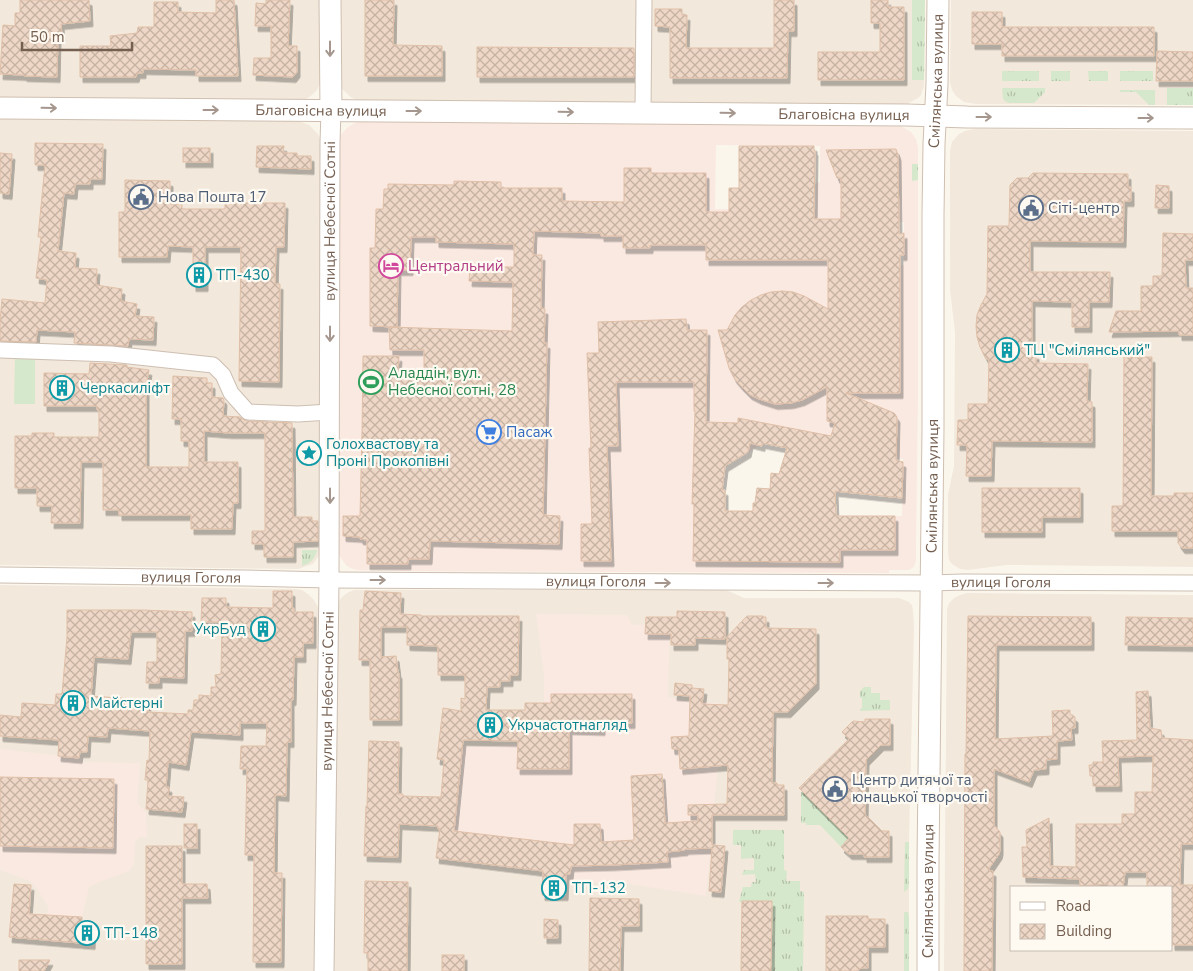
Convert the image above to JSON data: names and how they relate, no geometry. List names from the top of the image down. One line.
{"streets":{"main road":["Смілянська вулиця","Благовісна вулиця","вулиця Небесної Сотні"],"street":["вулиця Гоголя"]},"crossings":[["Смілянська вулиця","Благовісна вулиця"],["Смілянська вулиця","вулиця Гоголя"],["Благовісна вулиця","вулиця Небесної Сотні"],["вулиця Небесної Сотні","вулиця Гоголя"]],"one_way":["Благовісна вулиця","вулиця Небесної Сотні","вулиця Гоголя"],"places":{"public building":["Нова Пошта 17","Сіті-центр","Центр дитячої та юнацької творчості"],"hotel":["Центральний"],"building":["ТП-430","ТЦ \"Смілянський\"","Черкасиліфт","УкрБуд","Майстерні","Укрчастотнагляд","ТП-132","ТП-148"],"sports":["Аладдін, вул. Небесної сотні, 28"],"supermarket":["Пасаж"],"place":["Голохвастову та Проні Прокопівні"]},"legend":["Road","Building"],"scale_bar":"50 m"}
